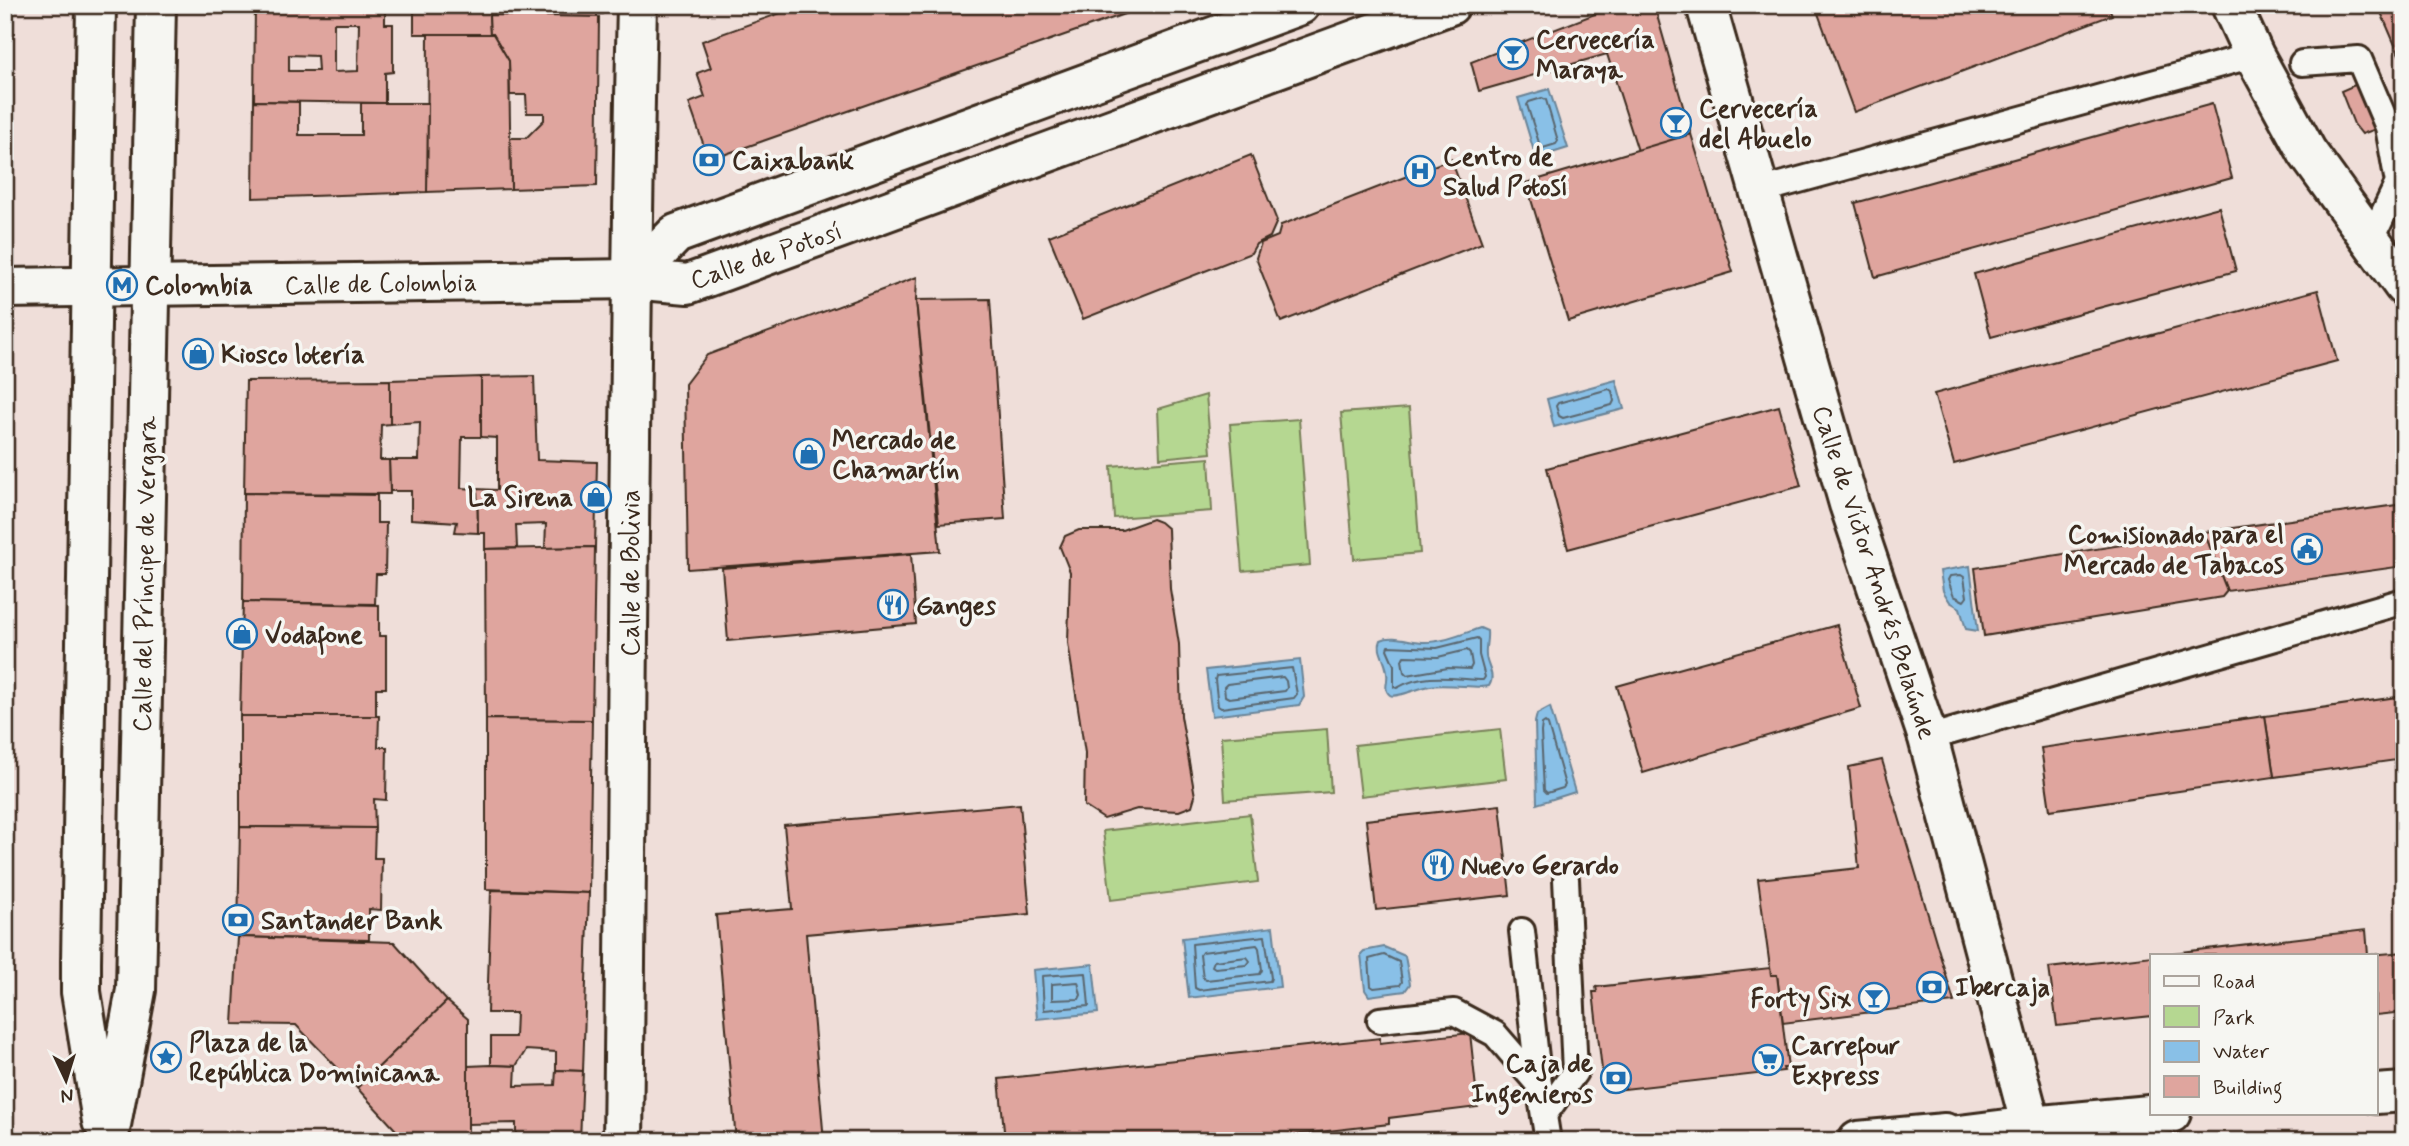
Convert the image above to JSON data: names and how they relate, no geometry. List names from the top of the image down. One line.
{"streets":{"street":["Calle de Potosí","Calle de Colombia","Calle de Víctor Andrés Belaúnde","Calle de Bolivia","Calle del Príncipe de Vergara"]},"crossings":[["Calle de Potosí","Calle de Colombia"],["Calle de Potosí","Calle de Bolivia"],["Calle de Colombia","Calle de Bolivia"],["Calle de Colombia","Calle del Príncipe de Vergara"]],"places":{"bar":["Cervecería Maraya","Cervecería del Abuelo","Forty Six"],"bank":["Caixabank","Santander Bank","Ibercaja","Caja de Ingenieros"],"hospital":["Centro de Salud Potosí"],"metro station":["Colombia"],"shop":["Kiosco lotería","Mercado de Chamartín","La Sirena","Vodafone"],"public building":["Comisionado para el Mercado de Tabacos"],"restaurant":["Ganges","Nuevo Gerardo"],"place":["Plaza de la República Dominicana"],"supermarket":["Carrefour Express"]},"legend":["Road","Park","Water","Building"],"north":"bottom"}
